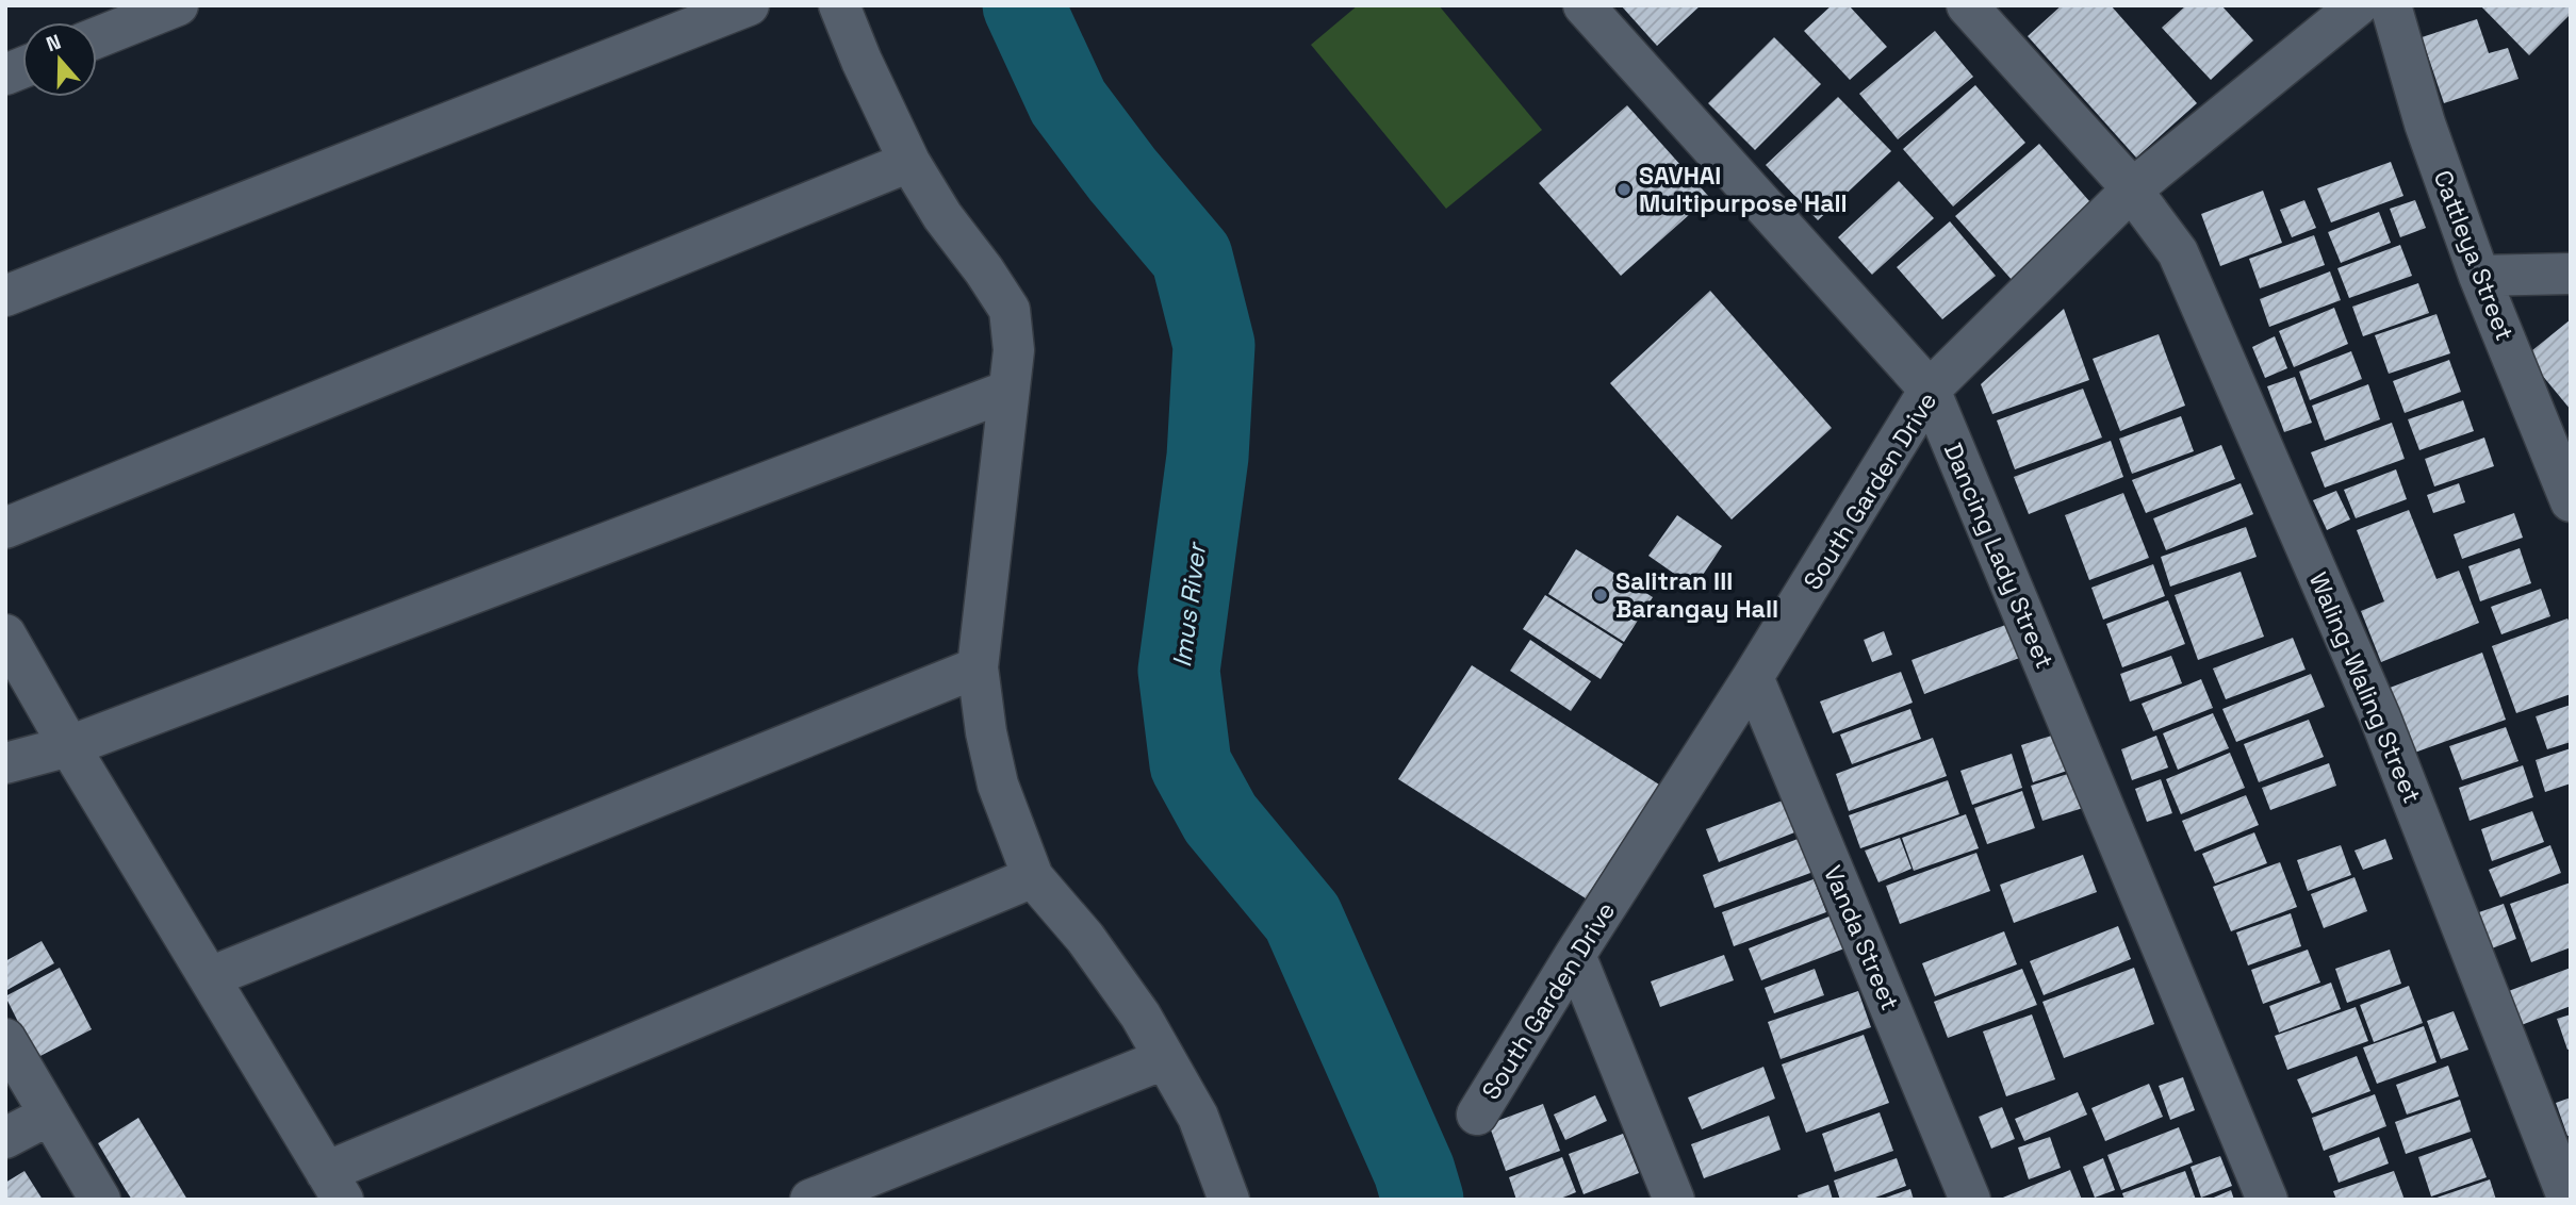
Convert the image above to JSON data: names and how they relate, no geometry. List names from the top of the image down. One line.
{"streets":{"street":["Cattleya Street","South Garden Drive","Dancing Lady Street","Waling-Waling Street","Vanda Street"]},"crossings":[["South Garden Drive","Dancing Lady Street"],["South Garden Drive","Waling-Waling Street"],["South Garden Drive","Vanda Street"]],"water":["Imus River"],"places":["SAVHAI Multipurpose Hall","Salitran III Barangay Hall"],"north":"top"}
